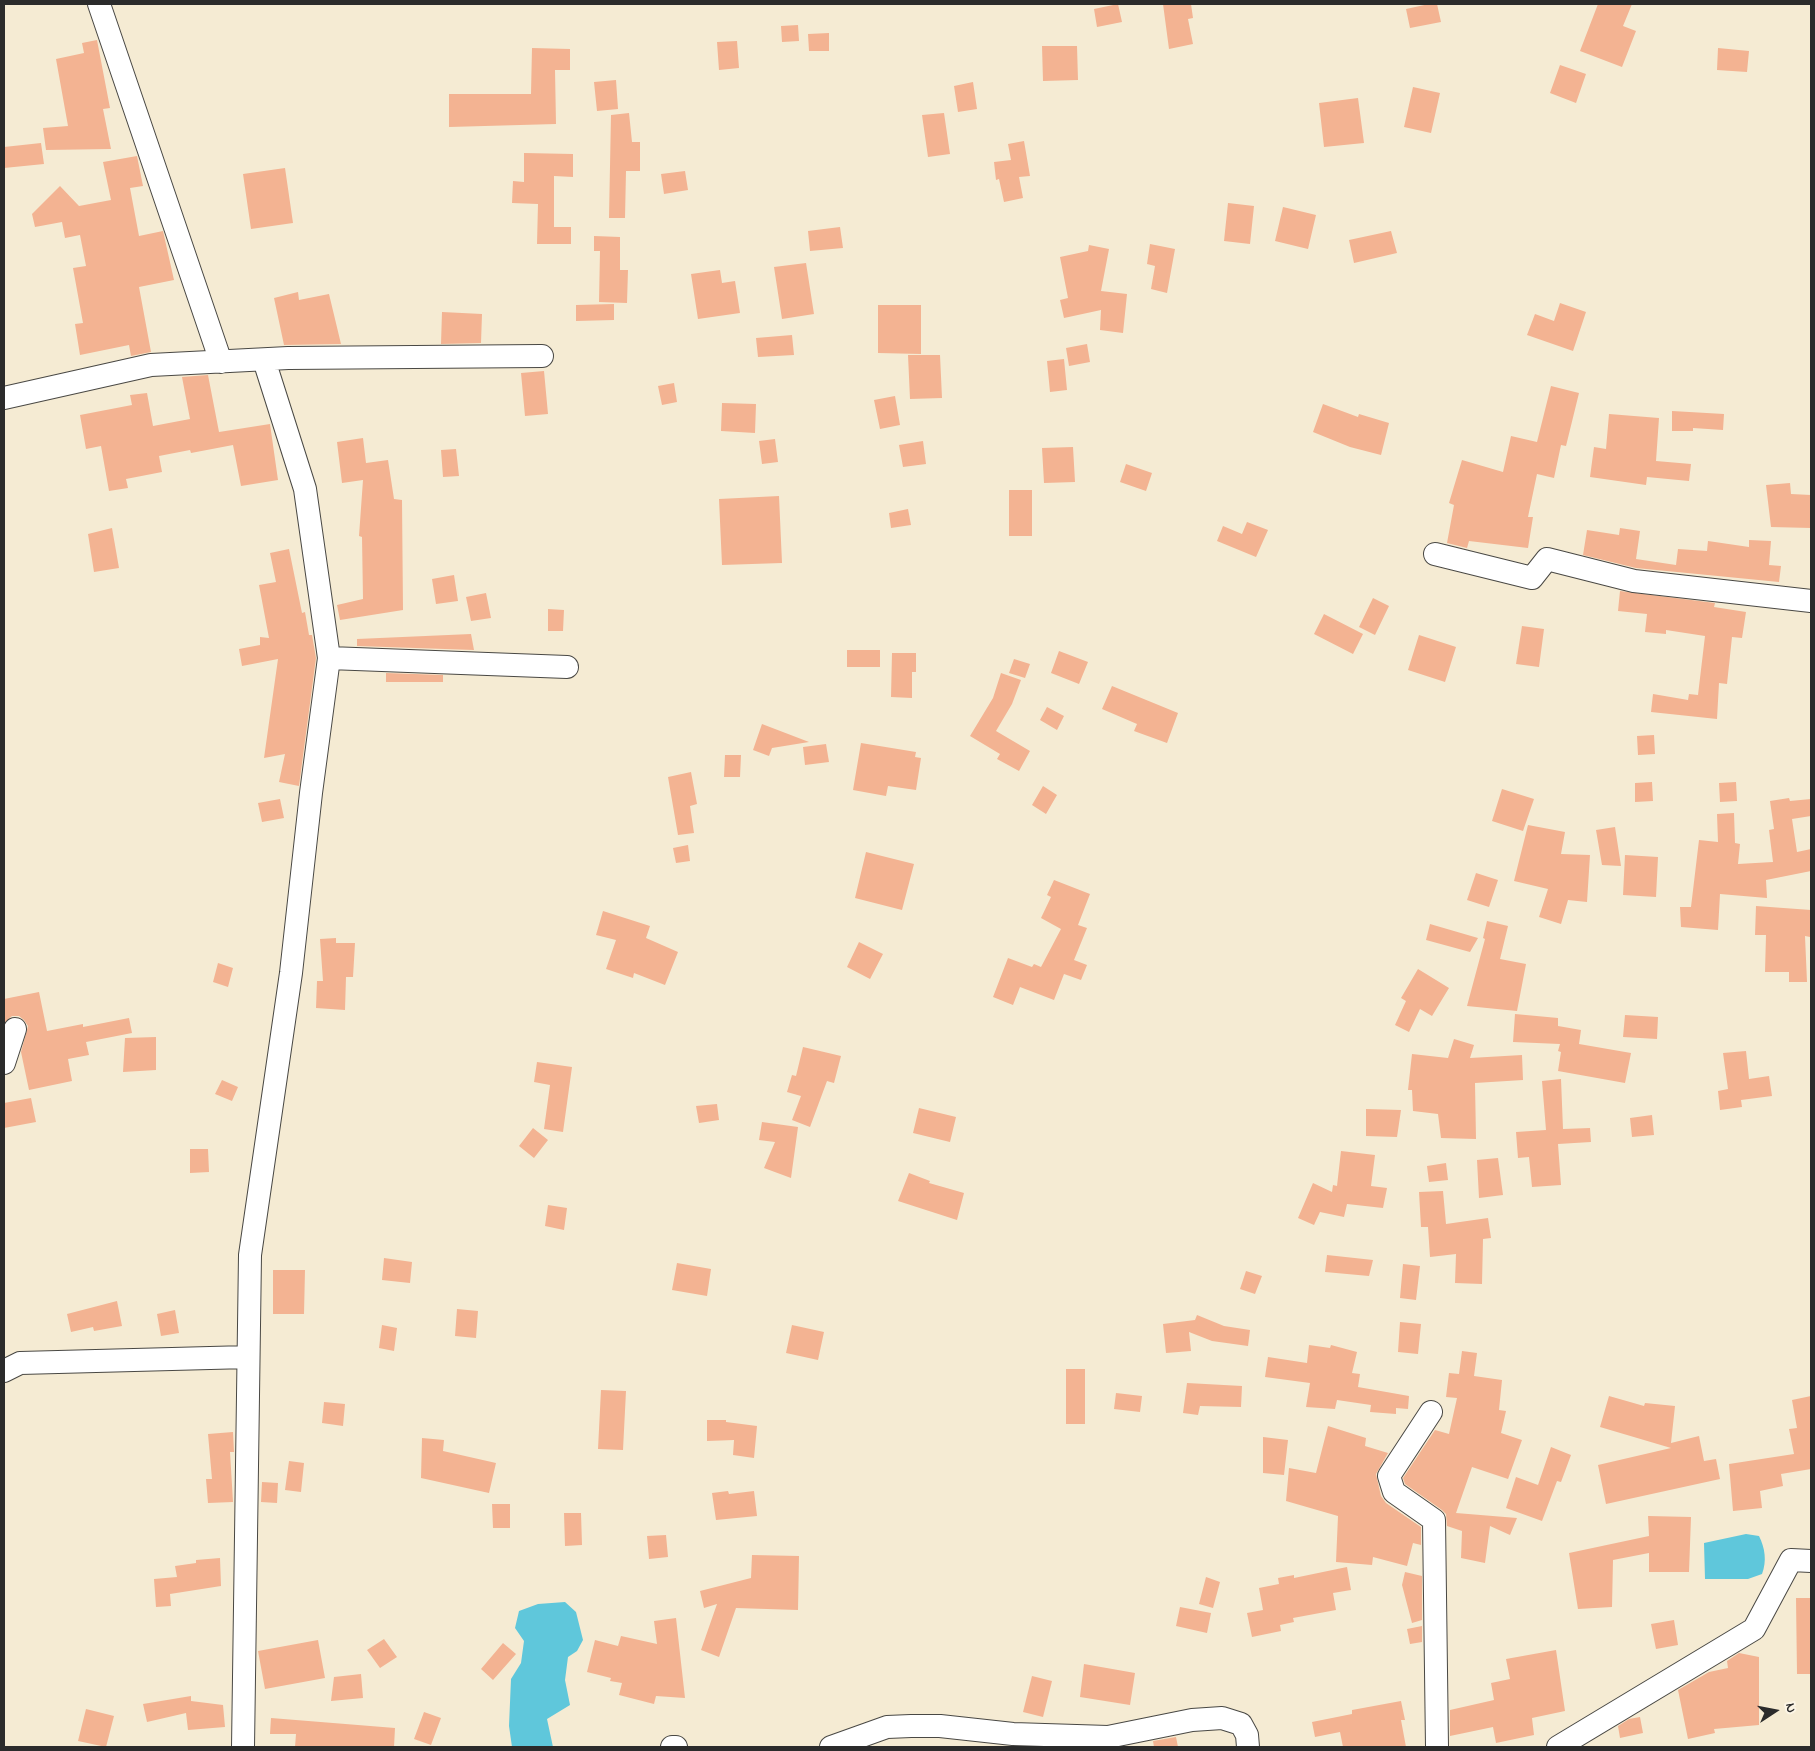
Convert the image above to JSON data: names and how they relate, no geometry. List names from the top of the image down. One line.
{"north":"right"}
